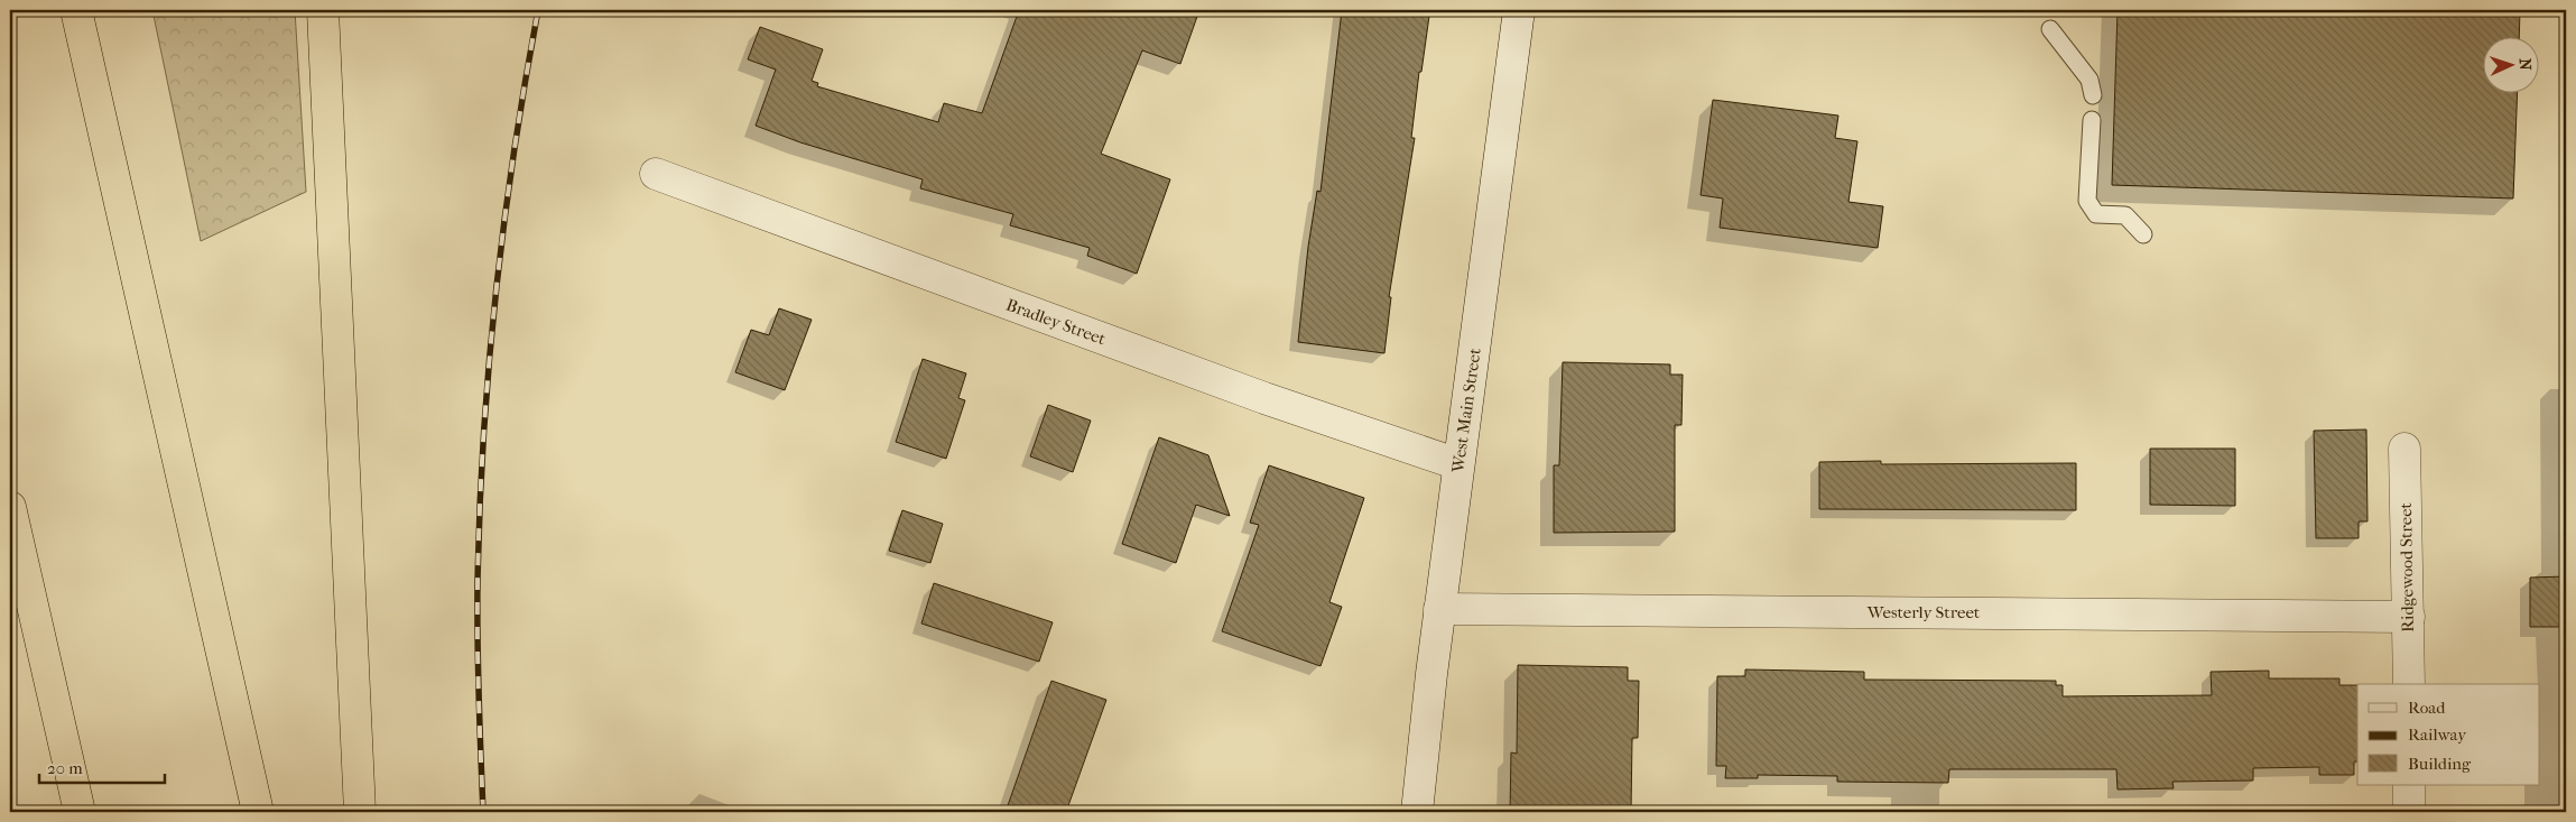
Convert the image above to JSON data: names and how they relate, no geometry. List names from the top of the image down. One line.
{"streets":{"street":["Bradley Street","West Main Street","Ridgewood Street","Westerly Street"]},"crossings":[["Bradley Street","West Main Street"],["West Main Street","Westerly Street"],["Ridgewood Street","Westerly Street"]],"legend":["Road","Railway","Building"],"scale_bar":"20 m","north":"right"}
